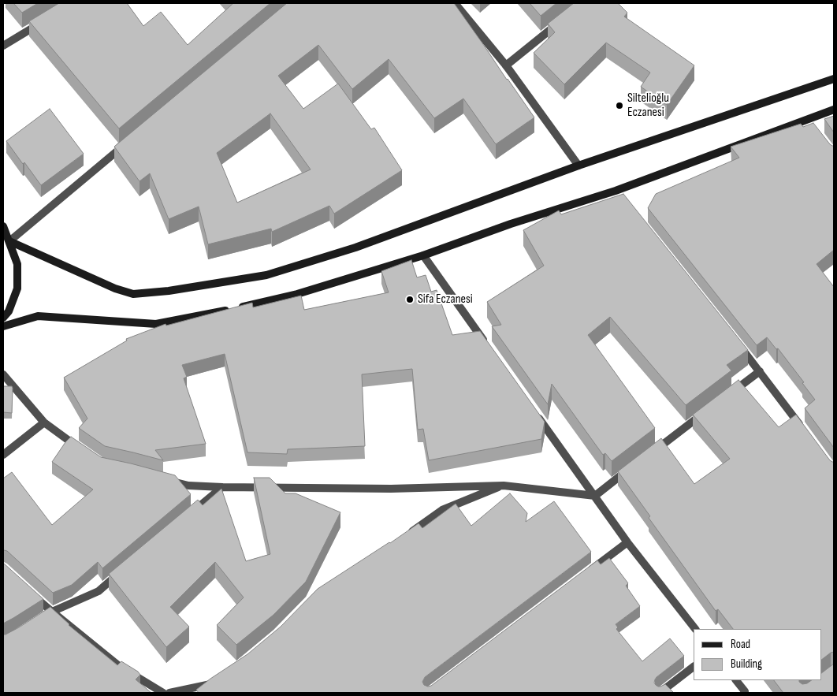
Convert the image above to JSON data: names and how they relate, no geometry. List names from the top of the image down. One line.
{"places":["Siltelioğlu Eczanesi","Sifa Eczanesi"],"legend":["Road","Building"]}
